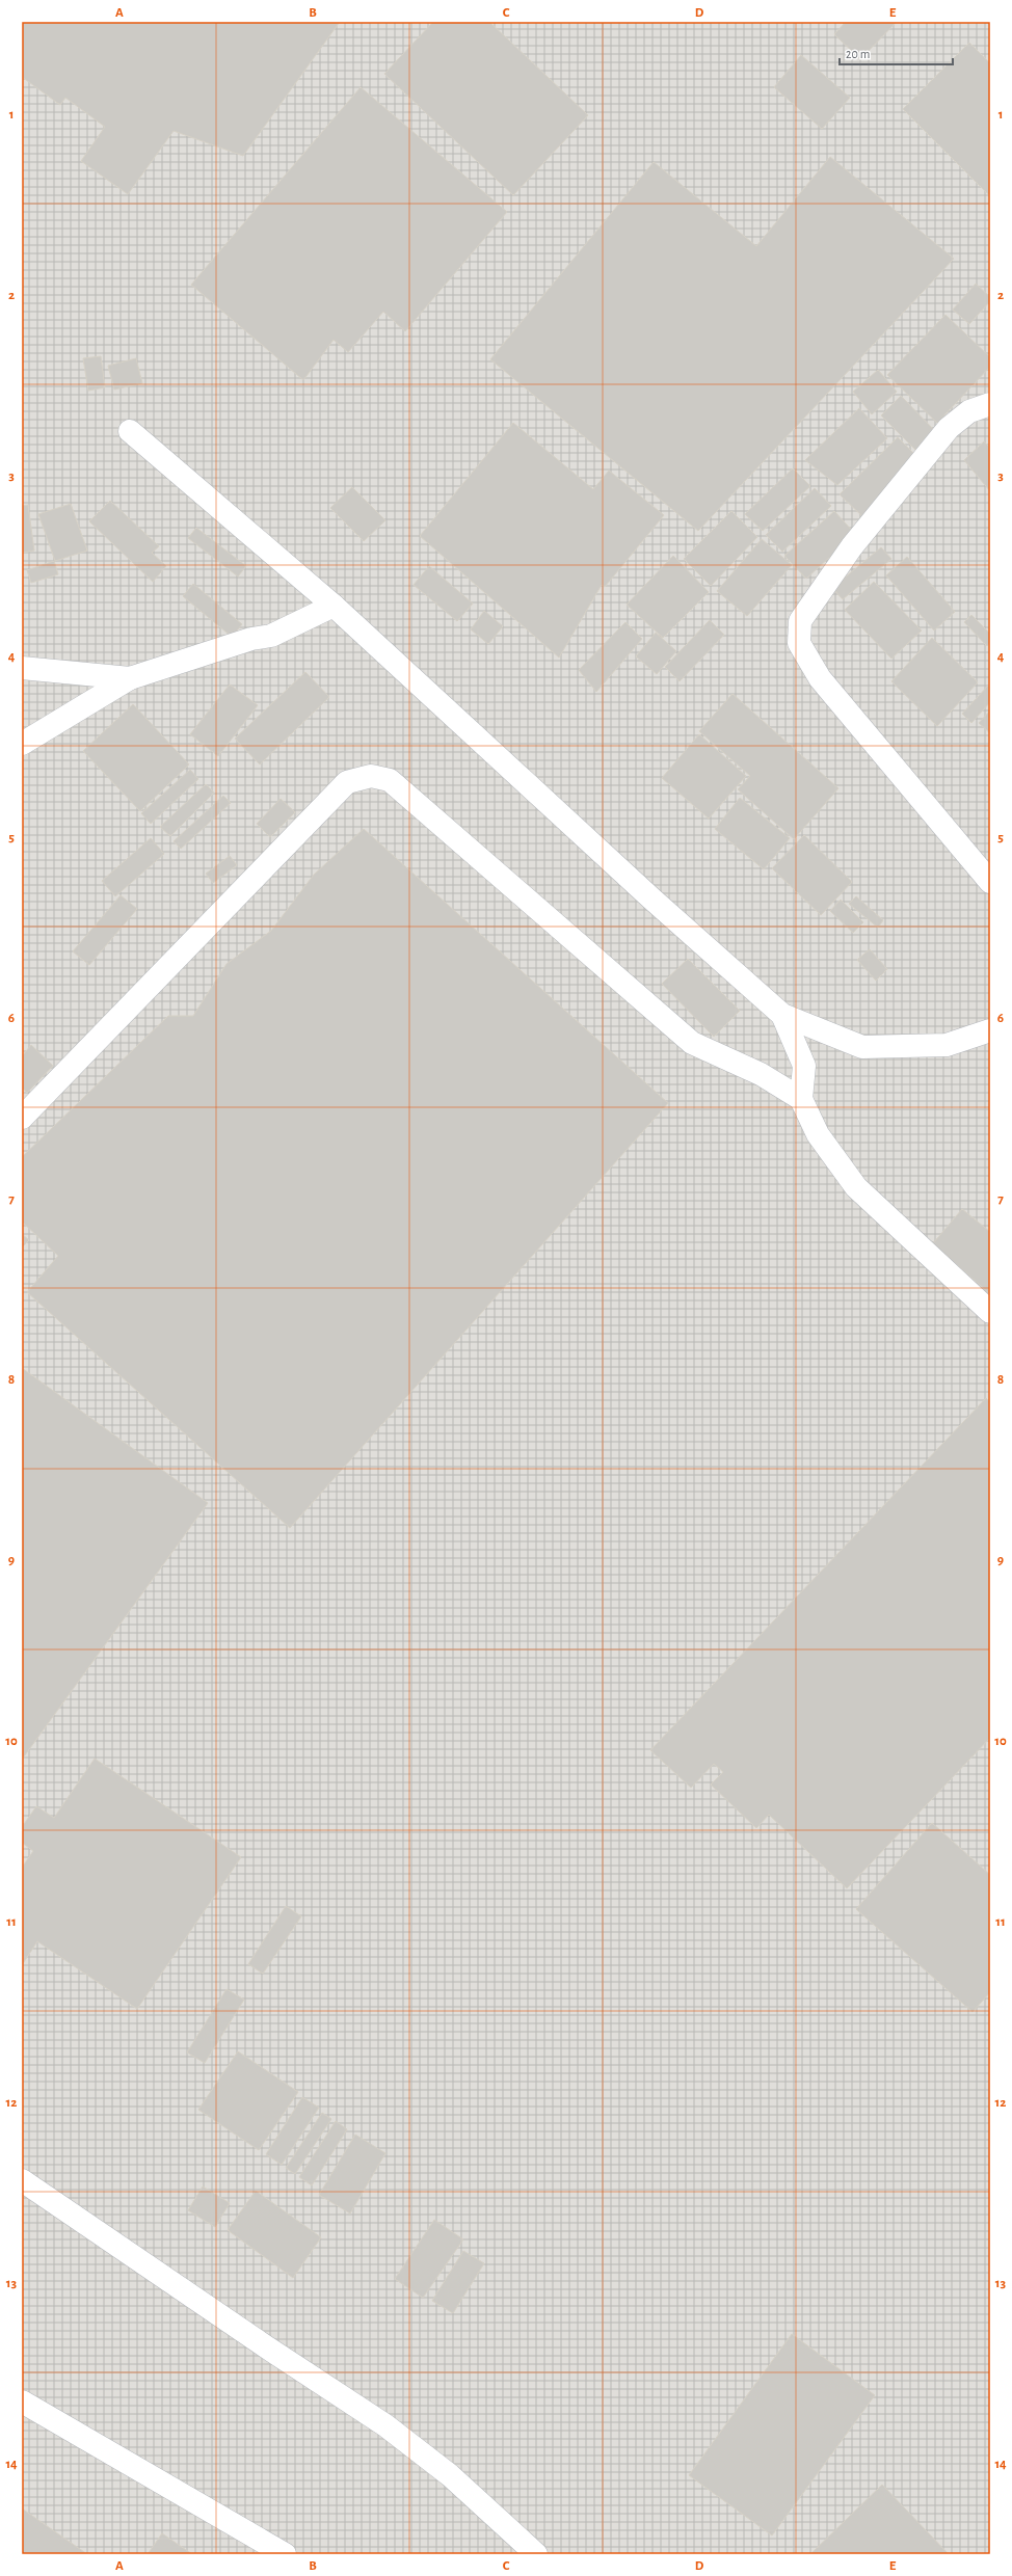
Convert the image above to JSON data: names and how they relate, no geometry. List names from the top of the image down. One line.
{"scale_bar":"20 m","grid":{"columns":["A","B","C","D","E"],"rows":["1","2","3","4","5","6","7","8","9","10","11","12","13","14"]}}
